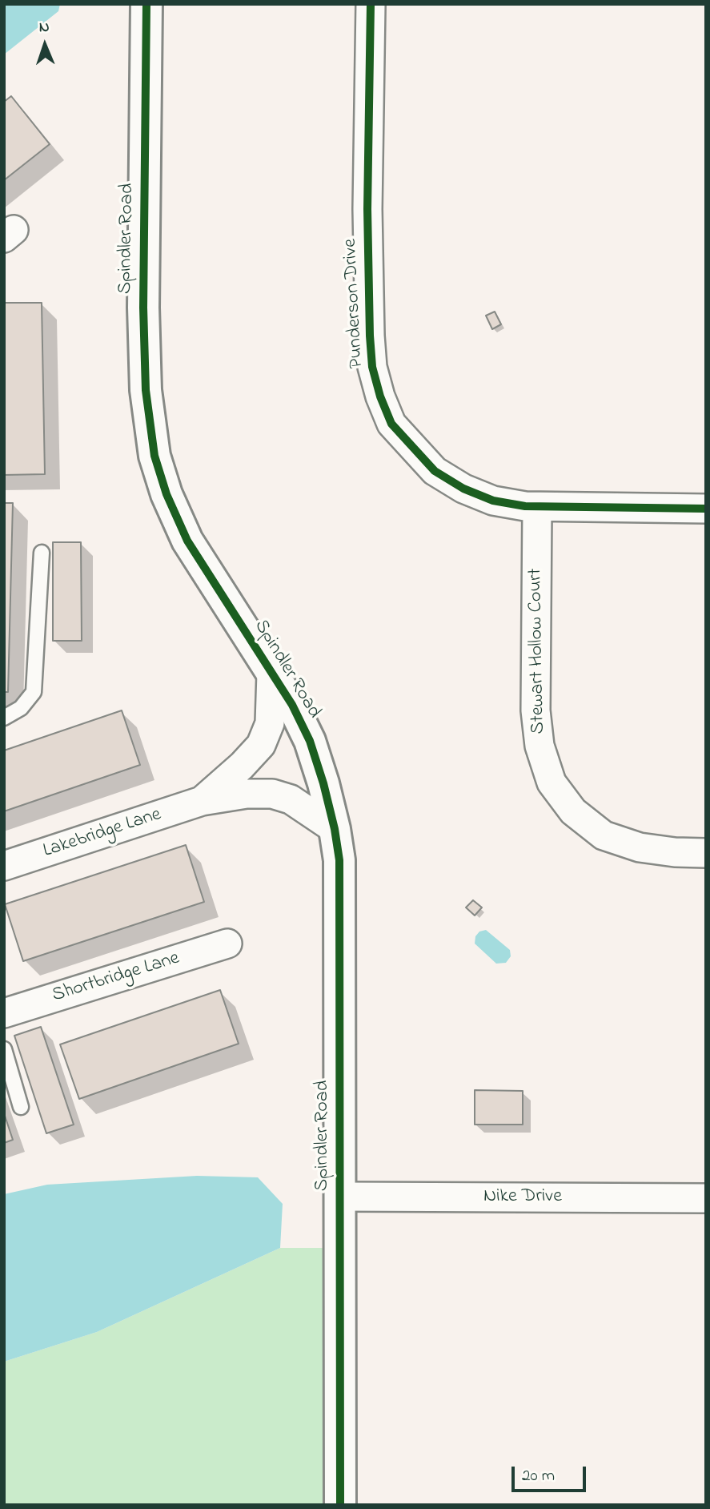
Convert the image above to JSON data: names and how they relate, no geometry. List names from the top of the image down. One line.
{"streets":{"street":["Spindler Road","Punderson Drive","Stewart Hollow Court","Lakebridge Lane","Shortbridge Lane","Nike Drive"]},"crossings":[["Spindler Road","Lakebridge Lane"],["Spindler Road","Nike Drive"],["Punderson Drive","Stewart Hollow Court"]],"scale_bar":"20 m","north":"top"}
